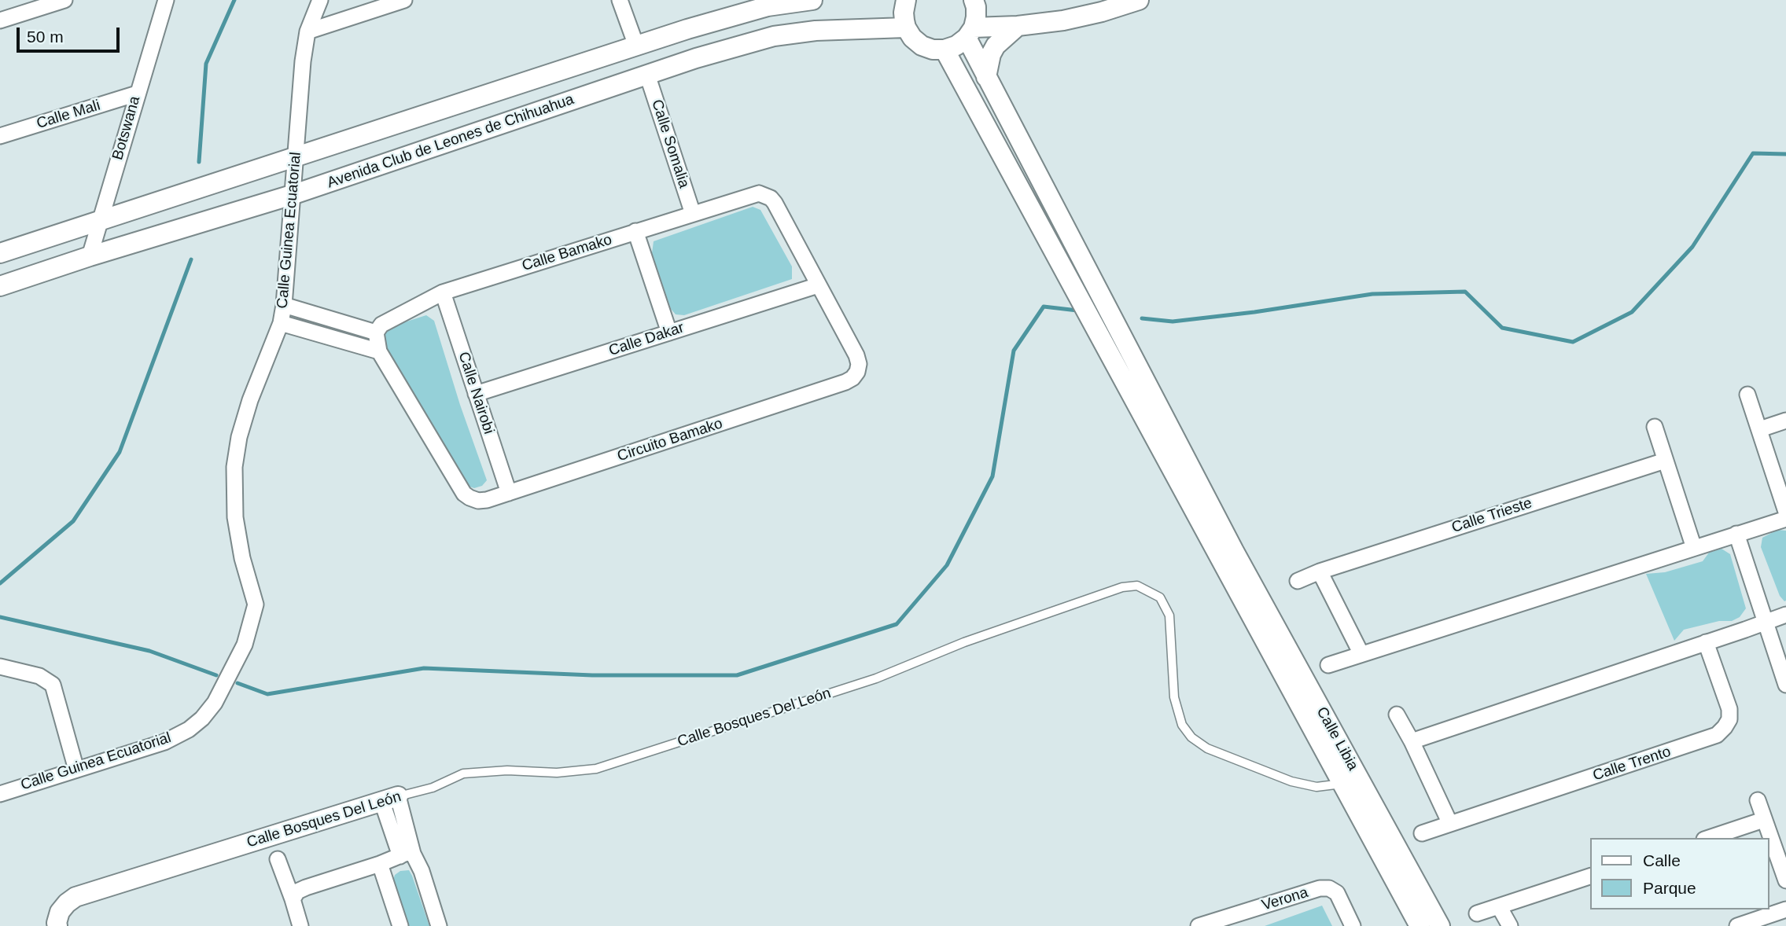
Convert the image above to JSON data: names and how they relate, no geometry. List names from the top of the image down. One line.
{"streets":{"street":["Calle Mali","Botswana","Avenida Club de Leones de Chihuahua","Calle Somalia","Calle Guinea Ecuatorial","Calle Bamako","Calle Dakar","Calle Nairobi","Circuito Bamako","Calle Trieste","Calle Bosques Del León","Calle Libia","Calle Trento","Verona"]},"crossings":[["Calle Mali","Botswana"],["Botswana","Avenida Club de Leones de Chihuahua"],["Avenida Club de Leones de Chihuahua","Calle Somalia"],["Avenida Club de Leones de Chihuahua","Calle Guinea Ecuatorial"],["Calle Somalia","Calle Bamako"],["Calle Bamako","Calle Dakar"],["Calle Bamako","Calle Nairobi"],["Calle Bamako","Circuito Bamako"],["Calle Dakar","Calle Nairobi"],["Calle Nairobi","Circuito Bamako"],["Calle Bosques Del León","Calle Libia"]],"legend":["Calle","Parque"],"scale_bar":"50 m"}
